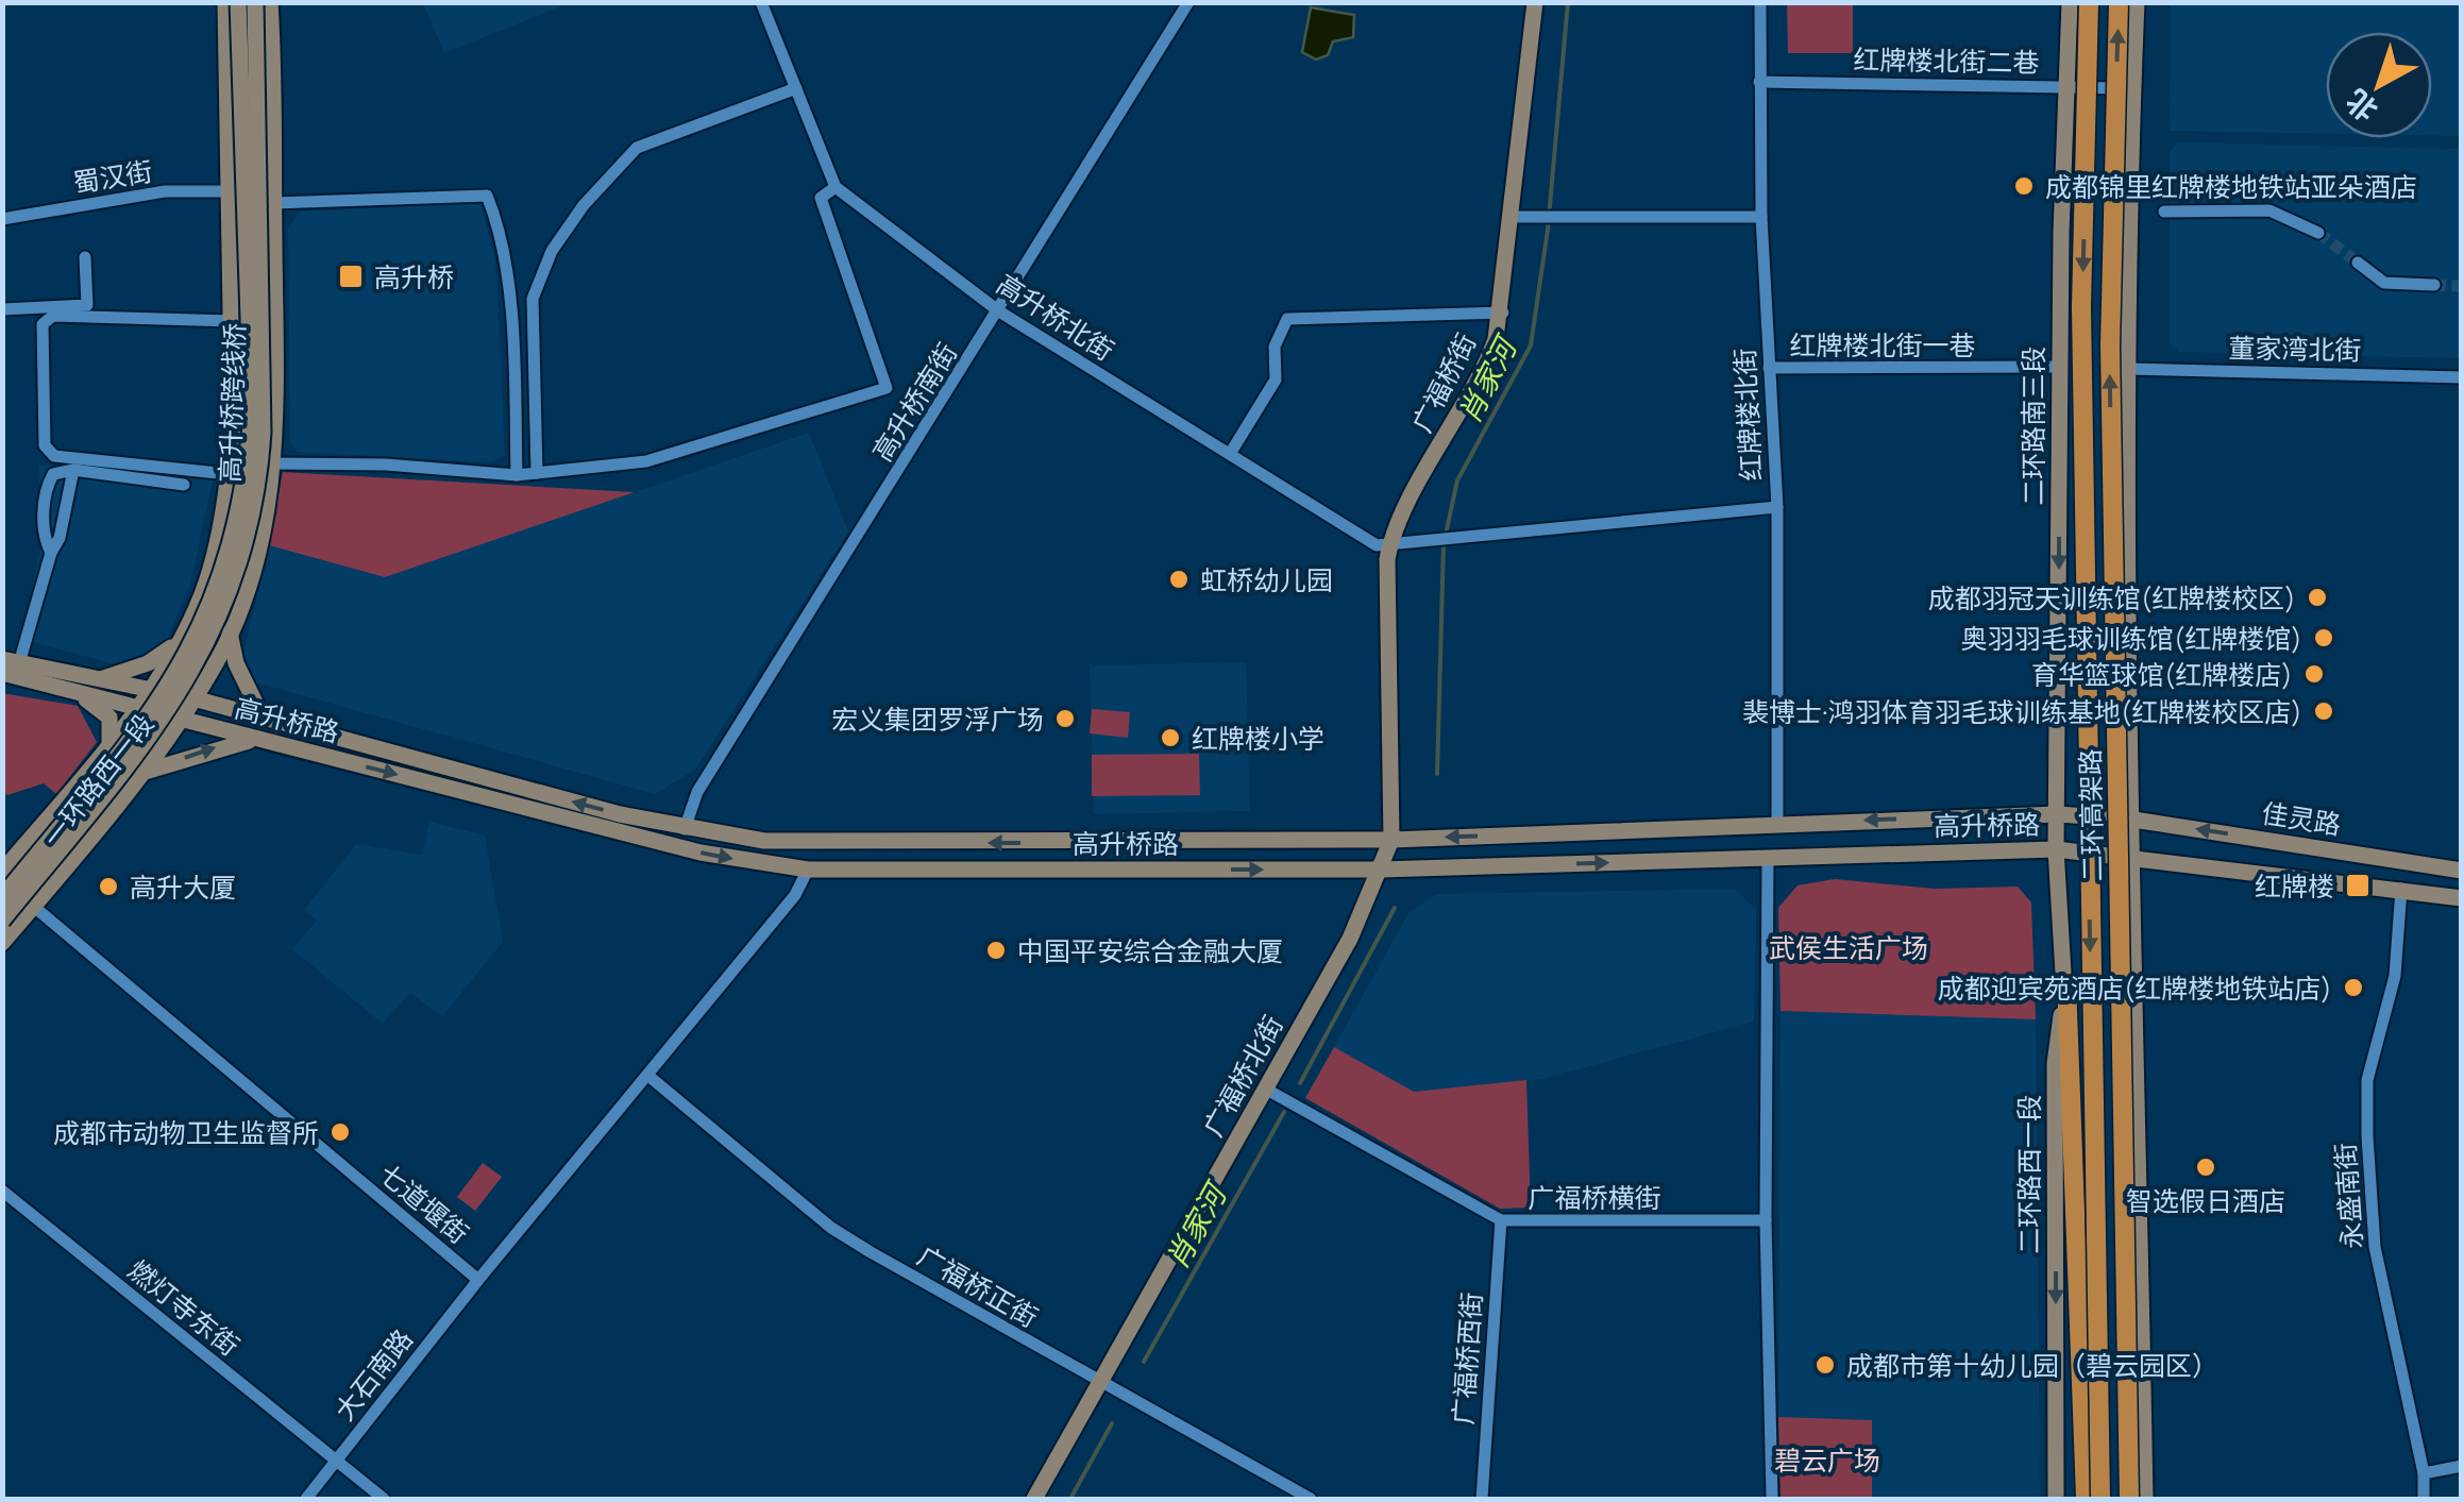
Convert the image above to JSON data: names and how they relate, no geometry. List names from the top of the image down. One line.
{"streets":{"highway":["二环高架路"],"main road":["广福桥街","高升桥跨线桥","二环路南三段","高升桥路","一环路西一段","佳灵路","广福桥北街","二环路西一段"],"street":["红牌楼北街二巷","蜀汉街","高升桥北街","红牌楼北街一巷","董家湾北街","高升桥南街","红牌楼北街","永盛南街","广福桥横街","七道堰街","广福桥正街","燃灯寺东街","广福桥西街","大石南路"]},"crossings":[["红牌楼北街二巷","红牌楼北街"],["红牌楼北街二巷","二环路南三段"],["蜀汉街","一环路西一段"],["高升桥北街","广福桥街"],["高升桥北街","高升桥南街"],["红牌楼北街一巷","红牌楼北街"],["红牌楼北街一巷","二环路南三段"],["广福桥街","高升桥路"],["广福桥街","广福桥北街"],["高升桥南街","高升桥路"],["红牌楼北街","高升桥路"],["二环路南三段","高升桥路"],["二环路南三段","二环路西一段"],["高升桥路","一环路西一段"],["高升桥路","佳灵路"],["高升桥路","广福桥北街"],["高升桥路","二环路西一段"],["高升桥路","七道堰街"],["一环路西一段","七道堰街"],["广福桥北街","广福桥横街"],["广福桥北街","广福桥正街"],["广福桥横街","广福桥西街"],["七道堰街","广福桥正街"],["七道堰街","大石南路"],["燃灯寺东街","大石南路"]],"water":["肖家河"],"parks":["武侯生活广场","碧云广场"],"places":{"other":["成都锦里红牌楼地铁站亚朵酒店","虹桥幼儿园","成都羽冠天训练馆(红牌楼校区)","奥羽羽毛球训练馆(红牌楼馆)","育华篮球馆(红牌楼店)","裴博士·鸿羽体育羽毛球训练基地(红牌楼校区店)","宏义集团罗浮广场","红牌楼小学","高升大厦","中国平安综合金融大厦","成都迎宾苑酒店(红牌楼地铁站店)","成都市动物卫生监督所","智选假日酒店","成都市第十幼儿园（碧云园区）"],"transit":["高升桥","红牌楼"]},"north":"bottom left"}
